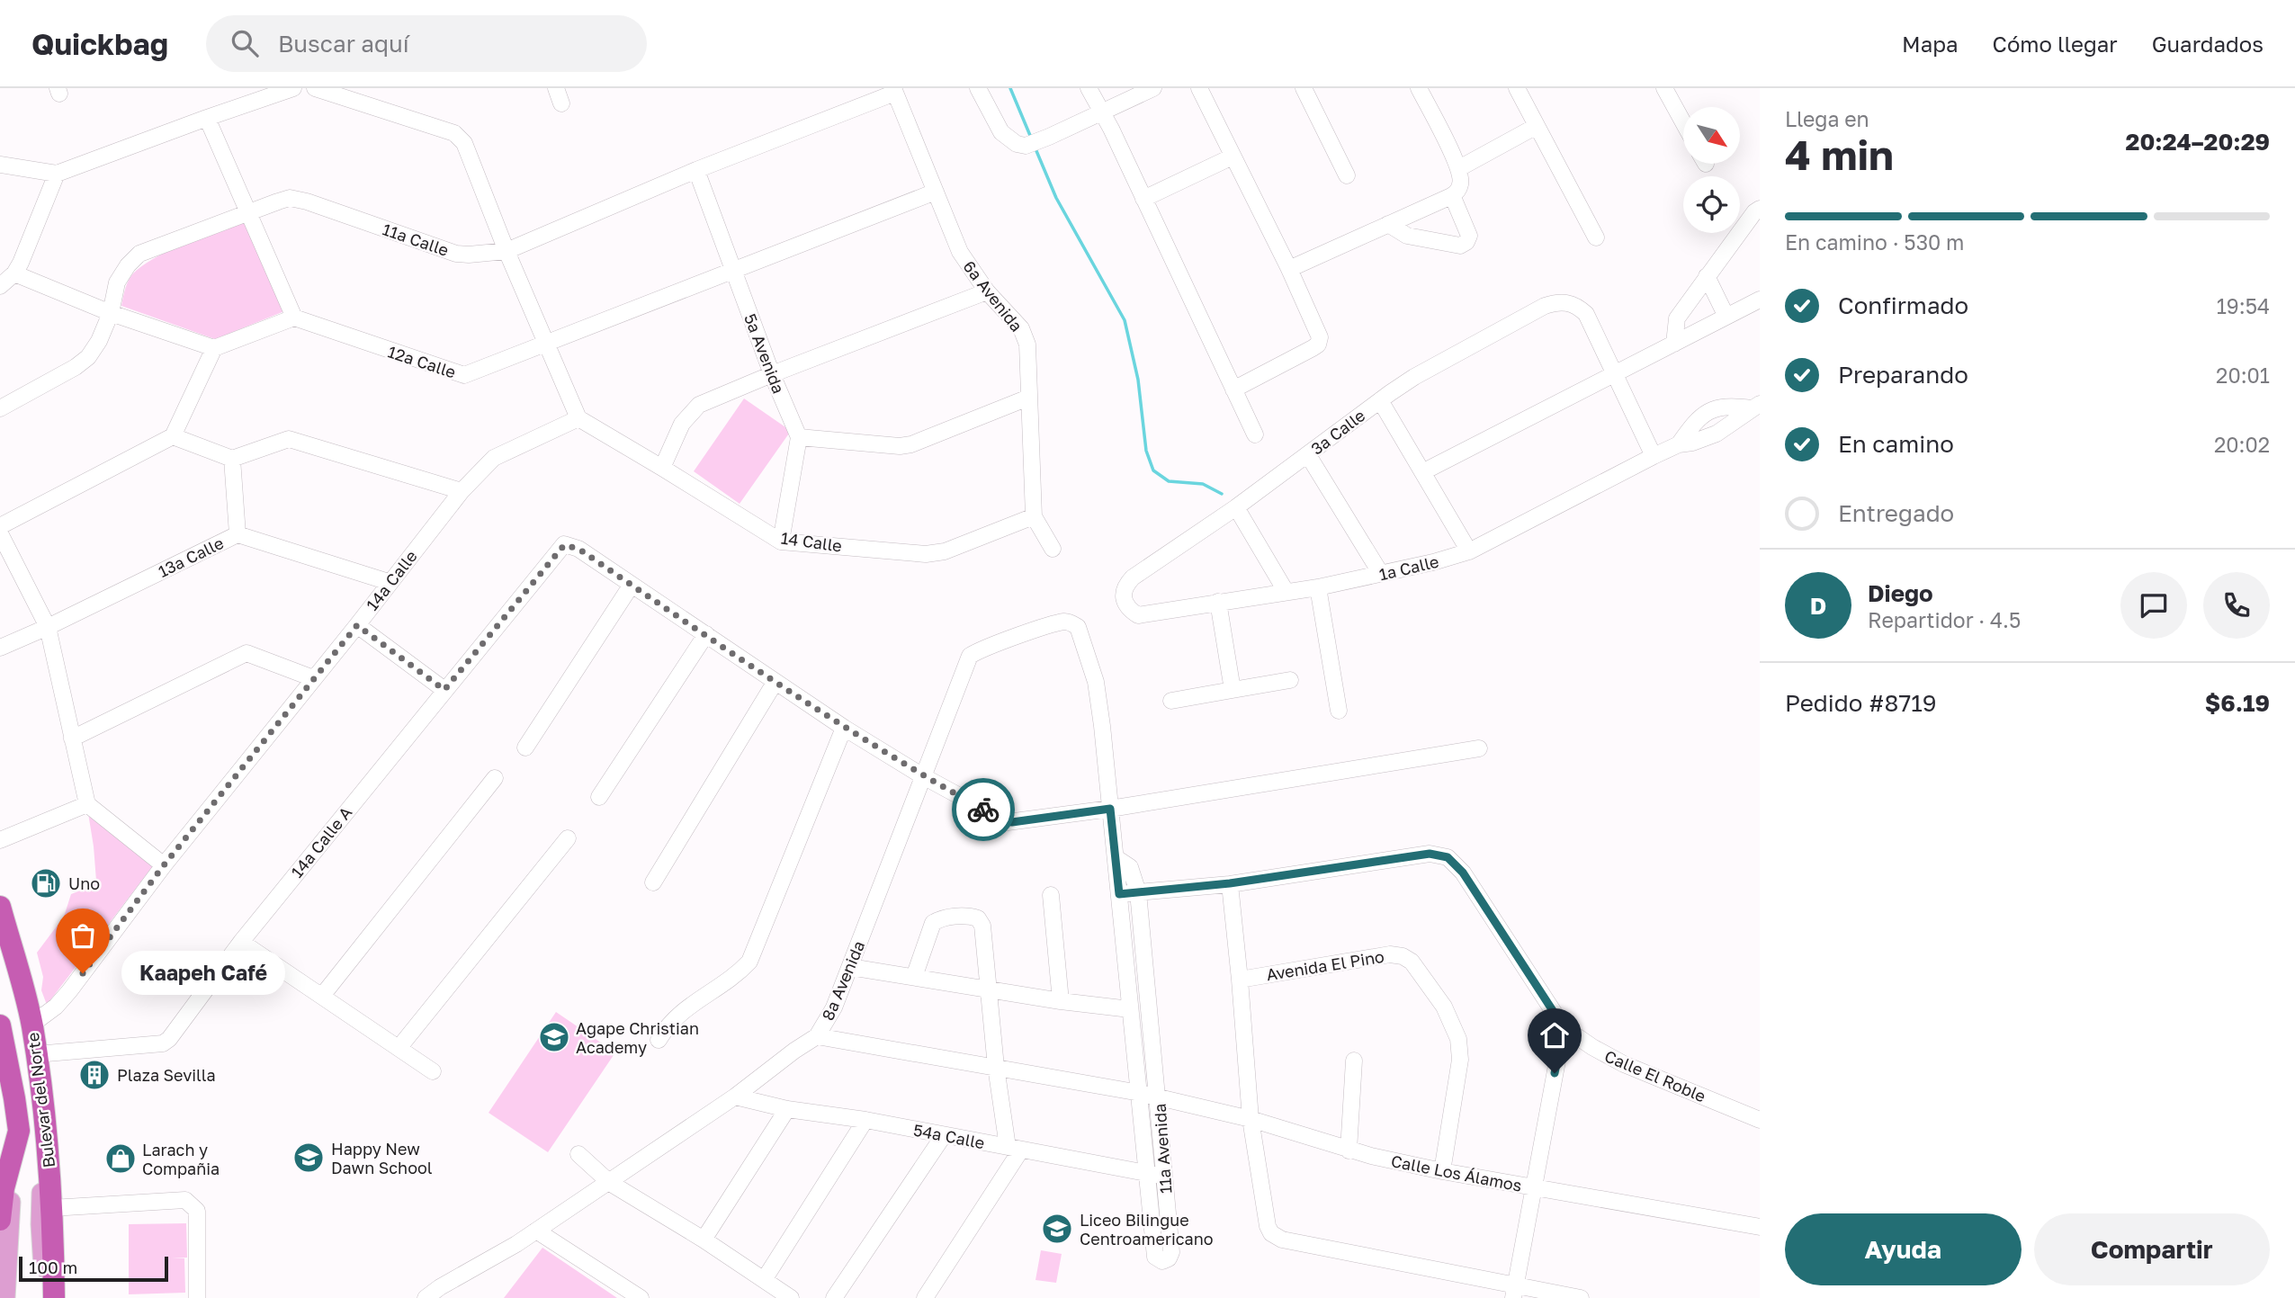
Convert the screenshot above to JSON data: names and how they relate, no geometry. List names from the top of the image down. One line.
{"streets":{"highway":["Bulevar del Norte"],"street":["11a Calle","6a Avenida","5a Avenida","12a Calle","3a Calle","14 Calle","13a Calle","1a Calle","14a Calle","14a Calle A","Avenida El Pino","8a Avenida","Calle El Roble","54a Calle","11a Avenida","Calle Los Álamos"]},"crossings":[["11a Calle","6a Avenida"],["11a Calle","5a Avenida"],["6a Avenida","12a Calle"],["6a Avenida","14 Calle"],["5a Avenida","12a Calle"],["3a Calle","1a Calle"],["14 Calle","14a Calle"],["13a Calle","14a Calle"],["14a Calle","Bulevar del Norte"],["14a Calle A","Bulevar del Norte"],["Avenida El Pino","Calle Los Álamos"],["8a Avenida","54a Calle"],["8a Avenida","11a Avenida"],["8a Avenida","Calle Los Álamos"],["Calle El Roble","11a Avenida"],["54a Calle","11a Avenida"],["11a Avenida","Calle Los Álamos"]],"places":{"fuel station":["Uno"],"other":["Kaapeh Café"],"school or university":["Agape Christian Academy","Happy New Dawn School","Liceo Bilingue Centroamericano"],"building":["Plaza Sevilla"],"shop":["Larach y Compañia"]},"scale_bar":"100 m","north":"bottom right","page":{"header":"Quickbag","search":"Buscar aquí","nav":["Mapa","Cómo llegar","Guardados"],"heading":["4 min","Llega en","20:24–20:29"],"panel":["Diego","Repartidor · 4.5","Pedido #8719","$6.19"],"bar":"En camino · 530 m","list":[["Confirmado","19:54"],["Preparando","20:01"],["En camino","20:02"],"Entregado"],"round":"D","bubble":"Kaapeh Café","buttons":["Ayuda","Compartir"],"scale":"100 m"}}
